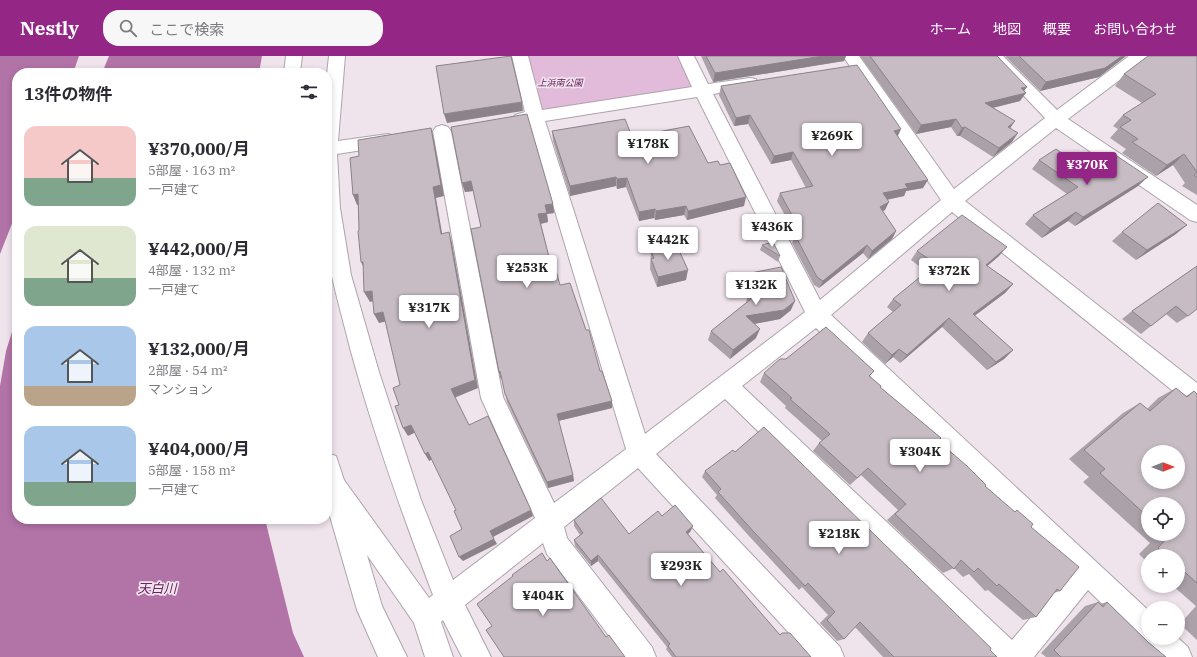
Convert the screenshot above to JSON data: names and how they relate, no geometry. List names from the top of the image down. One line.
{"water":["天白川"],"parks":["上浜南公園"],"north":"right","page":{"header":"Nestly","search":"ここで検索","nav":["ホーム","地図","概要","お問い合わせ"],"heading":"13件の物件","list":[{"name":"¥370,000/月","note":"5部屋 · 163 m² · 一戸建て"},{"name":"¥442,000/月","note":"4部屋 · 132 m² · 一戸建て"},{"name":"¥132,000/月","note":"2部屋 · 54 m² · マンション"},{"name":"¥404,000/月","note":"5部屋 · 158 m² · 一戸建て"}],"price":["¥269K","¥178K","¥370K","¥436K","¥442K","¥253K","¥372K","¥132K","¥317K","¥304K","¥218K","¥293K","¥404K"],"map_buttons":["+","−"]}}
